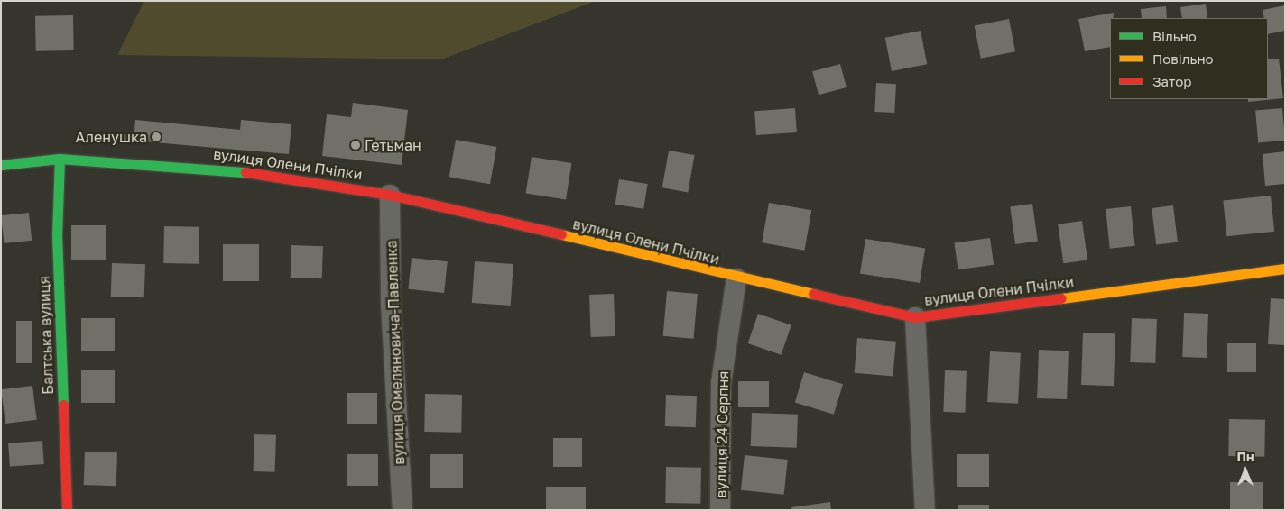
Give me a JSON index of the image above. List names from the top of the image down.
{
  "streets": {
    "street": [
      "вулиця Олени Пчілки",
      "Балтська вулиця",
      "вулиця Омеляновича-Павленка",
      "вулиця 24 Серпня"
    ]
  },
  "crossings": [
    ["вулиця Олени Пчілки", "Балтська вулиця"],
    ["вулиця Олени Пчілки", "вулиця Омеляновича-Павленка"],
    ["вулиця Олени Пчілки", "вулиця 24 Серпня"]
  ],
  "places": ["Аленушка", "Гетьман"],
  "legend": ["Вільно", "Повільно", "Затор"],
  "north": "top"
}
